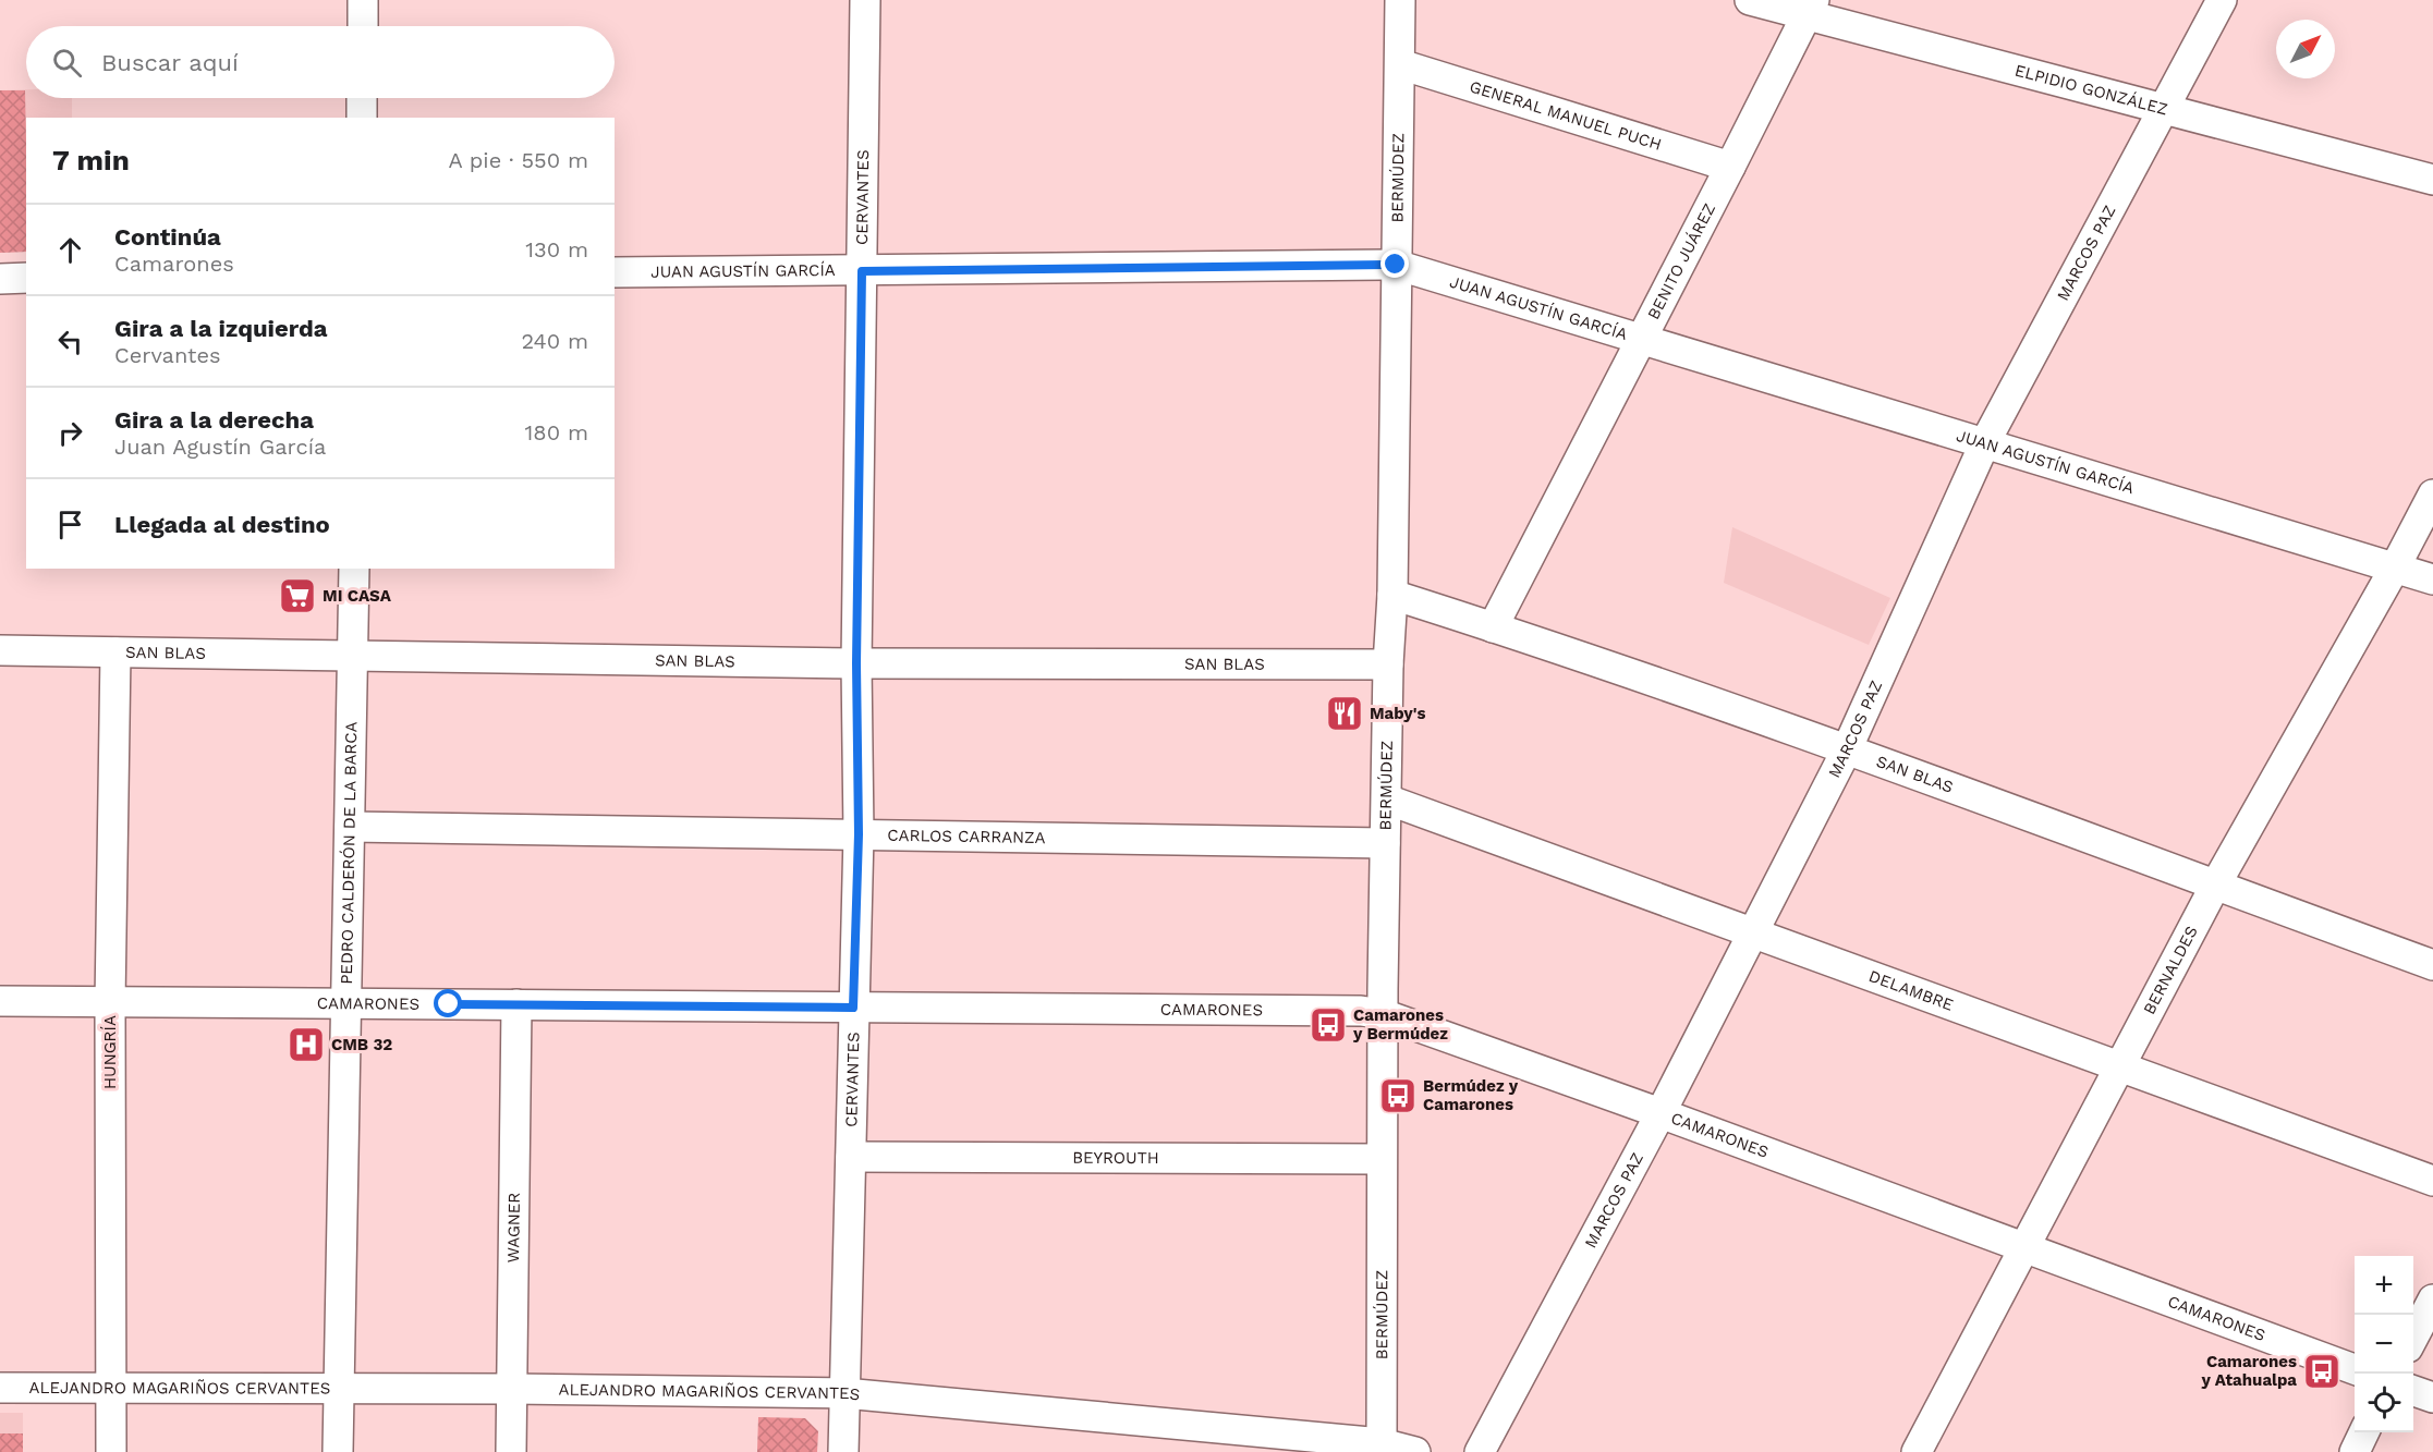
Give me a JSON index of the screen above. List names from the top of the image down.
{
  "streets": {
    "street": [
      "ELPIDIO GONZÁLEZ",
      "GENERAL MANUEL PUCH",
      "BERMÚDEZ",
      "CERVANTES",
      "MARCOS PAZ",
      "BENITO JUÁREZ",
      "JUAN AGUSTÍN GARCÍA",
      "SAN BLAS",
      "CARLOS CARRANZA",
      "PEDRO CALDERÓN DE LA BARCA",
      "BERNALDES",
      "DELAMBRE",
      "CAMARONES",
      "HUNGRÍA",
      "BEYROUTH",
      "WAGNER",
      "ALEJANDRO MAGARIÑOS CERVANTES"
    ]
  },
  "crossings": [
    ["ELPIDIO GONZÁLEZ", "MARCOS PAZ"],
    ["ELPIDIO GONZÁLEZ", "BENITO JUÁREZ"],
    ["GENERAL MANUEL PUCH", "BERMÚDEZ"],
    ["GENERAL MANUEL PUCH", "BENITO JUÁREZ"],
    ["BERMÚDEZ", "JUAN AGUSTÍN GARCÍA"],
    ["BERMÚDEZ", "SAN BLAS"],
    ["BERMÚDEZ", "CARLOS CARRANZA"],
    ["BERMÚDEZ", "DELAMBRE"],
    ["BERMÚDEZ", "CAMARONES"],
    ["BERMÚDEZ", "BEYROUTH"],
    ["BERMÚDEZ", "ALEJANDRO MAGARIÑOS CERVANTES"],
    ["CERVANTES", "JUAN AGUSTÍN GARCÍA"],
    ["CERVANTES", "SAN BLAS"],
    ["CERVANTES", "CARLOS CARRANZA"],
    ["CERVANTES", "CAMARONES"],
    ["CERVANTES", "BEYROUTH"],
    ["CERVANTES", "ALEJANDRO MAGARIÑOS CERVANTES"],
    ["MARCOS PAZ", "JUAN AGUSTÍN GARCÍA"],
    ["MARCOS PAZ", "SAN BLAS"],
    ["MARCOS PAZ", "DELAMBRE"],
    ["MARCOS PAZ", "CAMARONES"],
    ["BENITO JUÁREZ", "JUAN AGUSTÍN GARCÍA"],
    ["BENITO JUÁREZ", "SAN BLAS"],
    ["JUAN AGUSTÍN GARCÍA", "BERNALDES"],
    ["SAN BLAS", "PEDRO CALDERÓN DE LA BARCA"],
    ["SAN BLAS", "BERNALDES"],
    ["SAN BLAS", "HUNGRÍA"],
    ["CARLOS CARRANZA", "PEDRO CALDERÓN DE LA BARCA"],
    ["PEDRO CALDERÓN DE LA BARCA", "CAMARONES"],
    ["PEDRO CALDERÓN DE LA BARCA", "ALEJANDRO MAGARIÑOS CERVANTES"],
    ["BERNALDES", "DELAMBRE"],
    ["BERNALDES", "CAMARONES"],
    ["CAMARONES", "HUNGRÍA"],
    ["CAMARONES", "WAGNER"],
    ["HUNGRÍA", "ALEJANDRO MAGARIÑOS CERVANTES"],
    ["WAGNER", "ALEJANDRO MAGARIÑOS CERVANTES"]
  ],
  "places": {
    "supermarket": ["MI CASA"],
    "restaurant": ["Maby's"],
    "bus stop": ["Camarones y Bermúdez", "Bermúdez y Camarones", "Camarones y Atahualpa"],
    "hospital": ["CMB 32"]
  },
  "north": "top right",
  "page": {
    "search": "Buscar aquí",
    "heading": ["7 min", "A pie · 550 m"],
    "list": [
      ["Continúa", "Camarones", "130 m"],
      ["Gira a la izquierda", "Cervantes", "240 m"],
      ["Gira a la derecha", "Juan Agustín García", "180 m"],
      "Llegada al destino"
    ],
    "map_buttons": ["+", "−"]
  }
}
